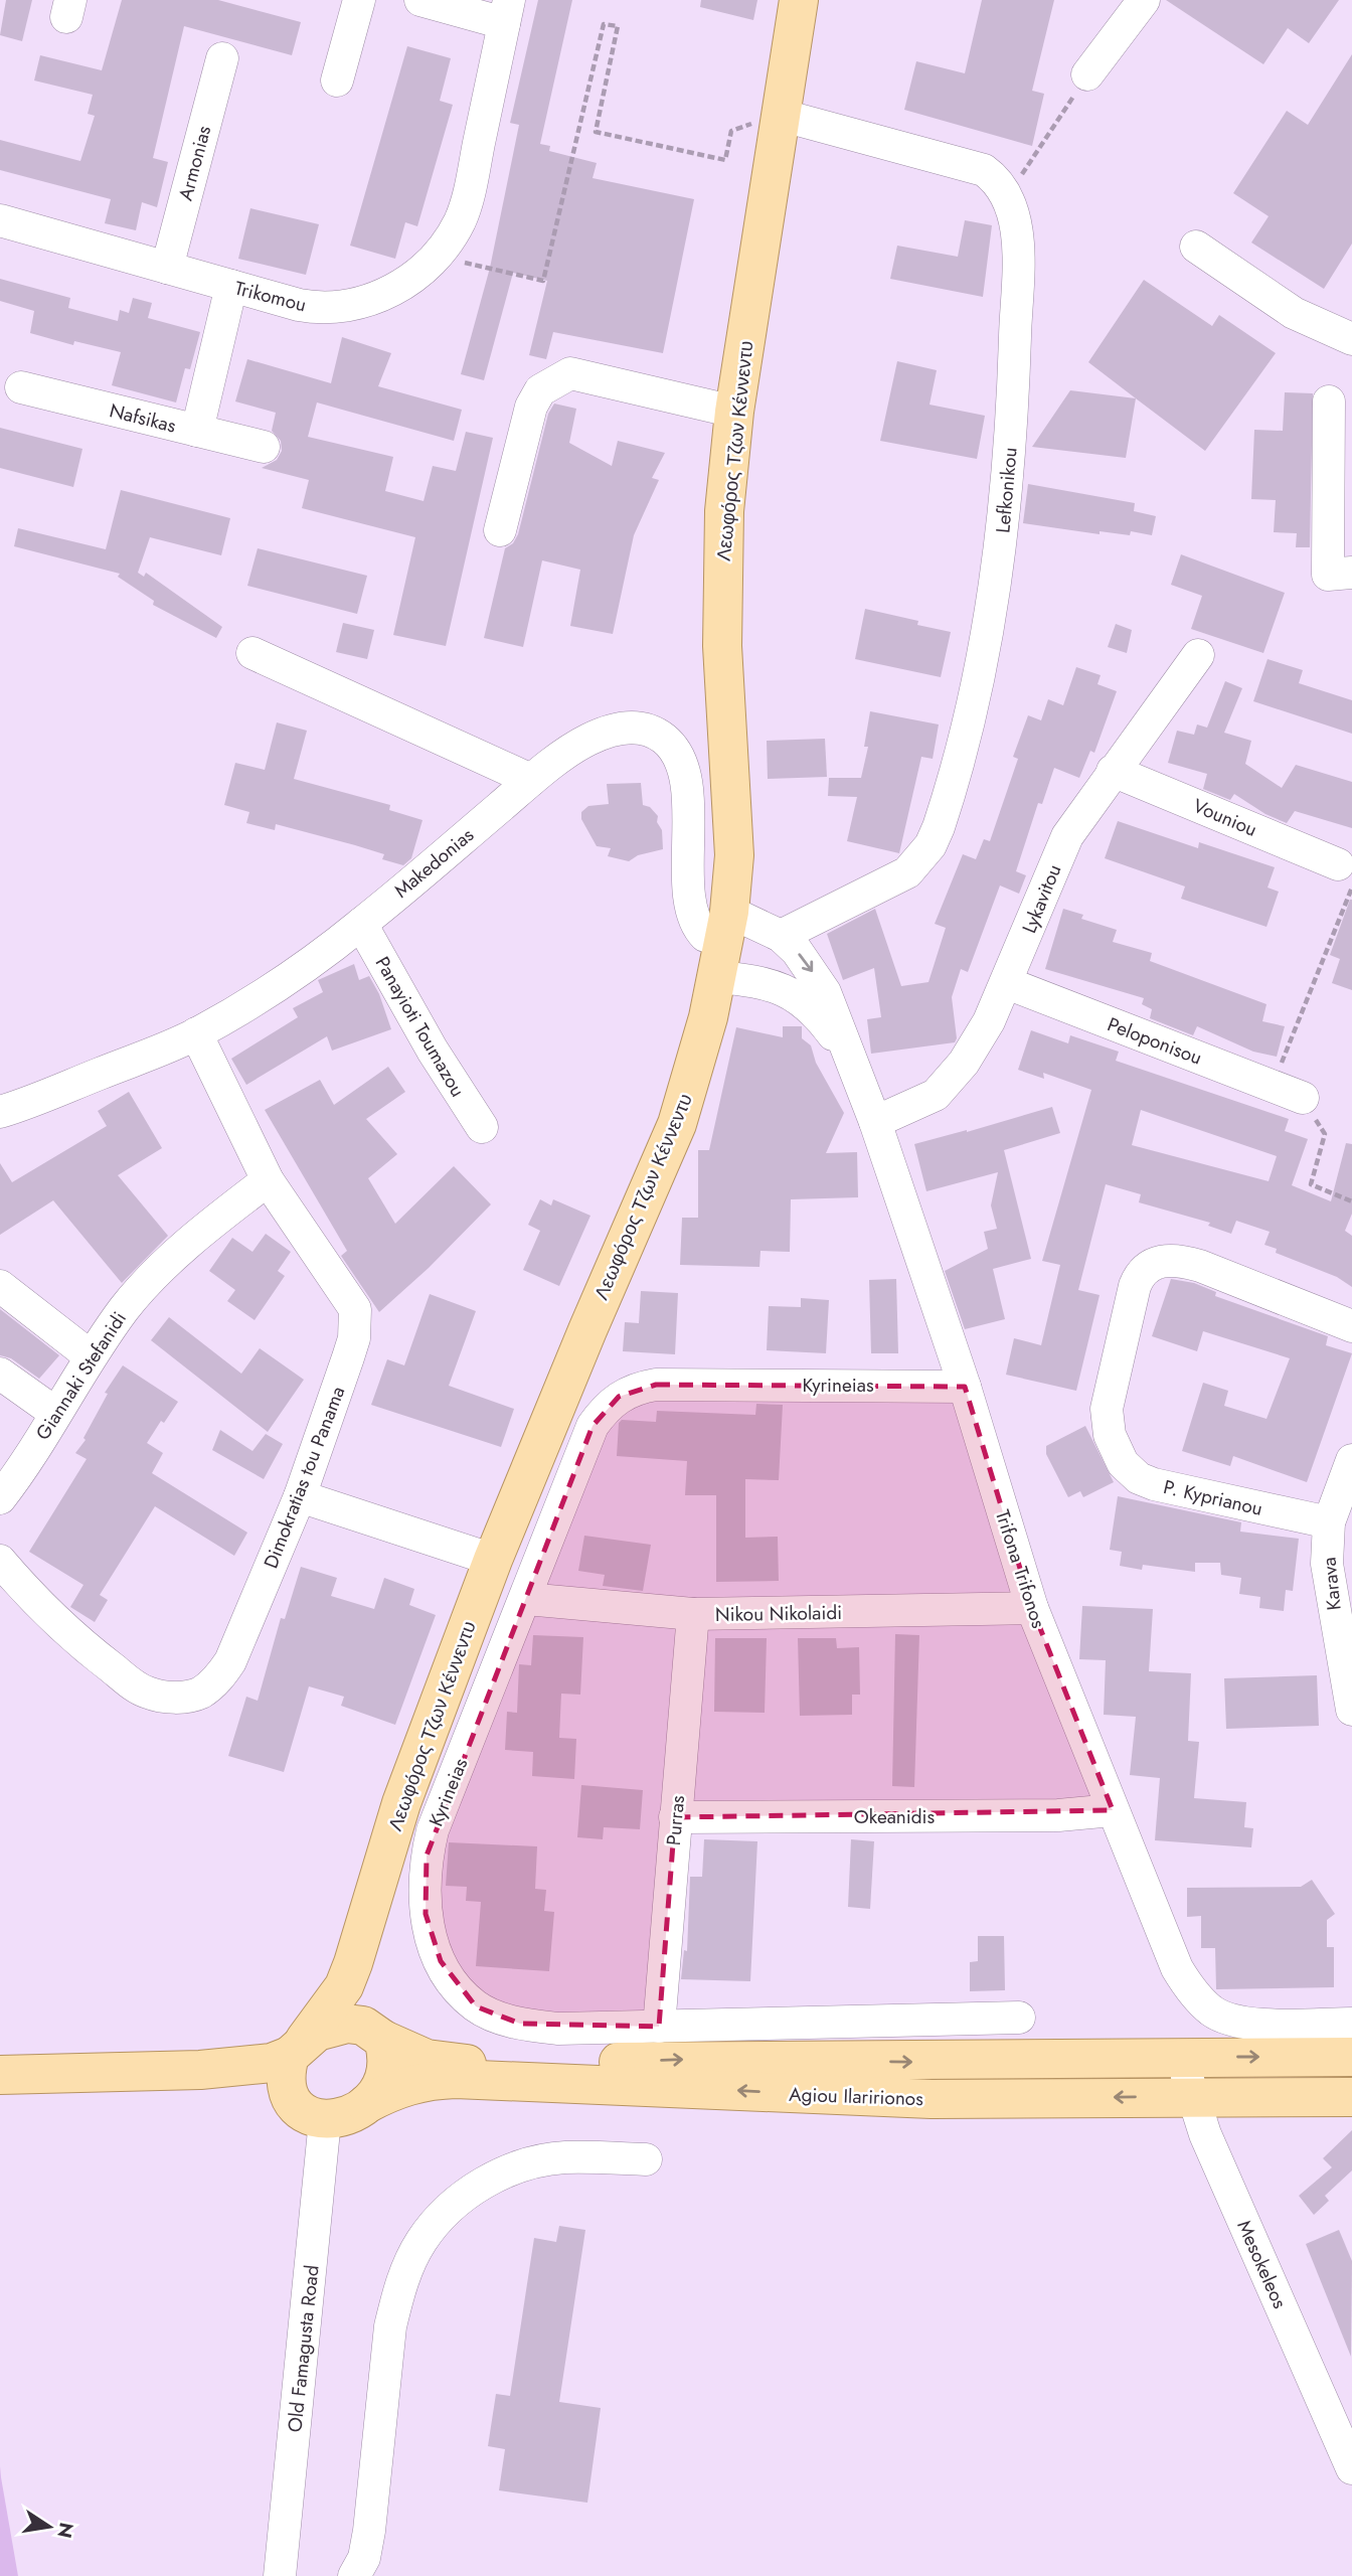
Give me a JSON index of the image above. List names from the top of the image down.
{
  "streets": {
    "main road": ["Λεωφόρος Τζων Κέννεντυ", "Agiou Ilaririonos"],
    "street": [
      "Armonias",
      "Trikomou",
      "Nafsikas",
      "Lefkonikou",
      "Vouniou",
      "Makedonias",
      "Lykavitou",
      "Panayioti Toumazou",
      "Peloponisou",
      "Giannaki Stefanidi",
      "Kyrineias",
      "Dimokratias tou Panama",
      "P. Kyprianou",
      "Trifona Trifonos",
      "Karava",
      "Nikou Nikolaidi",
      "Okeanidis",
      "Purras",
      "Mesokeleos",
      "Old Famagusta Road"
    ]
  },
  "crossings": [
    ["Armonias", "Trikomou"],
    ["Λεωφόρος Τζων Κέννεντυ", "Lefkonikou"],
    ["Λεωφόρος Τζων Κέννεντυ", "Makedonias"],
    ["Λεωφόρος Τζων Κέννεντυ", "Trifona Trifonos"],
    ["Lefkonikou", "Trifona Trifonos"],
    ["Vouniou", "Lykavitou"],
    ["Makedonias", "Panayioti Toumazou"],
    ["Makedonias", "Dimokratias tou Panama"],
    ["Makedonias", "Trifona Trifonos"],
    ["Lykavitou", "Peloponisou"],
    ["Lykavitou", "Trifona Trifonos"],
    ["Giannaki Stefanidi", "Dimokratias tou Panama"],
    ["Kyrineias", "Trifona Trifonos"],
    ["Kyrineias", "Nikou Nikolaidi"],
    ["Kyrineias", "Purras"],
    ["P. Kyprianou", "Karava"],
    ["Trifona Trifonos", "Nikou Nikolaidi"],
    ["Trifona Trifonos", "Okeanidis"],
    ["Nikou Nikolaidi", "Purras"],
    ["Okeanidis", "Purras"],
    ["Agiou Ilaririonos", "Mesokeleos"],
    ["Agiou Ilaririonos", "Old Famagusta Road"]
  ],
  "north": "right"
}
